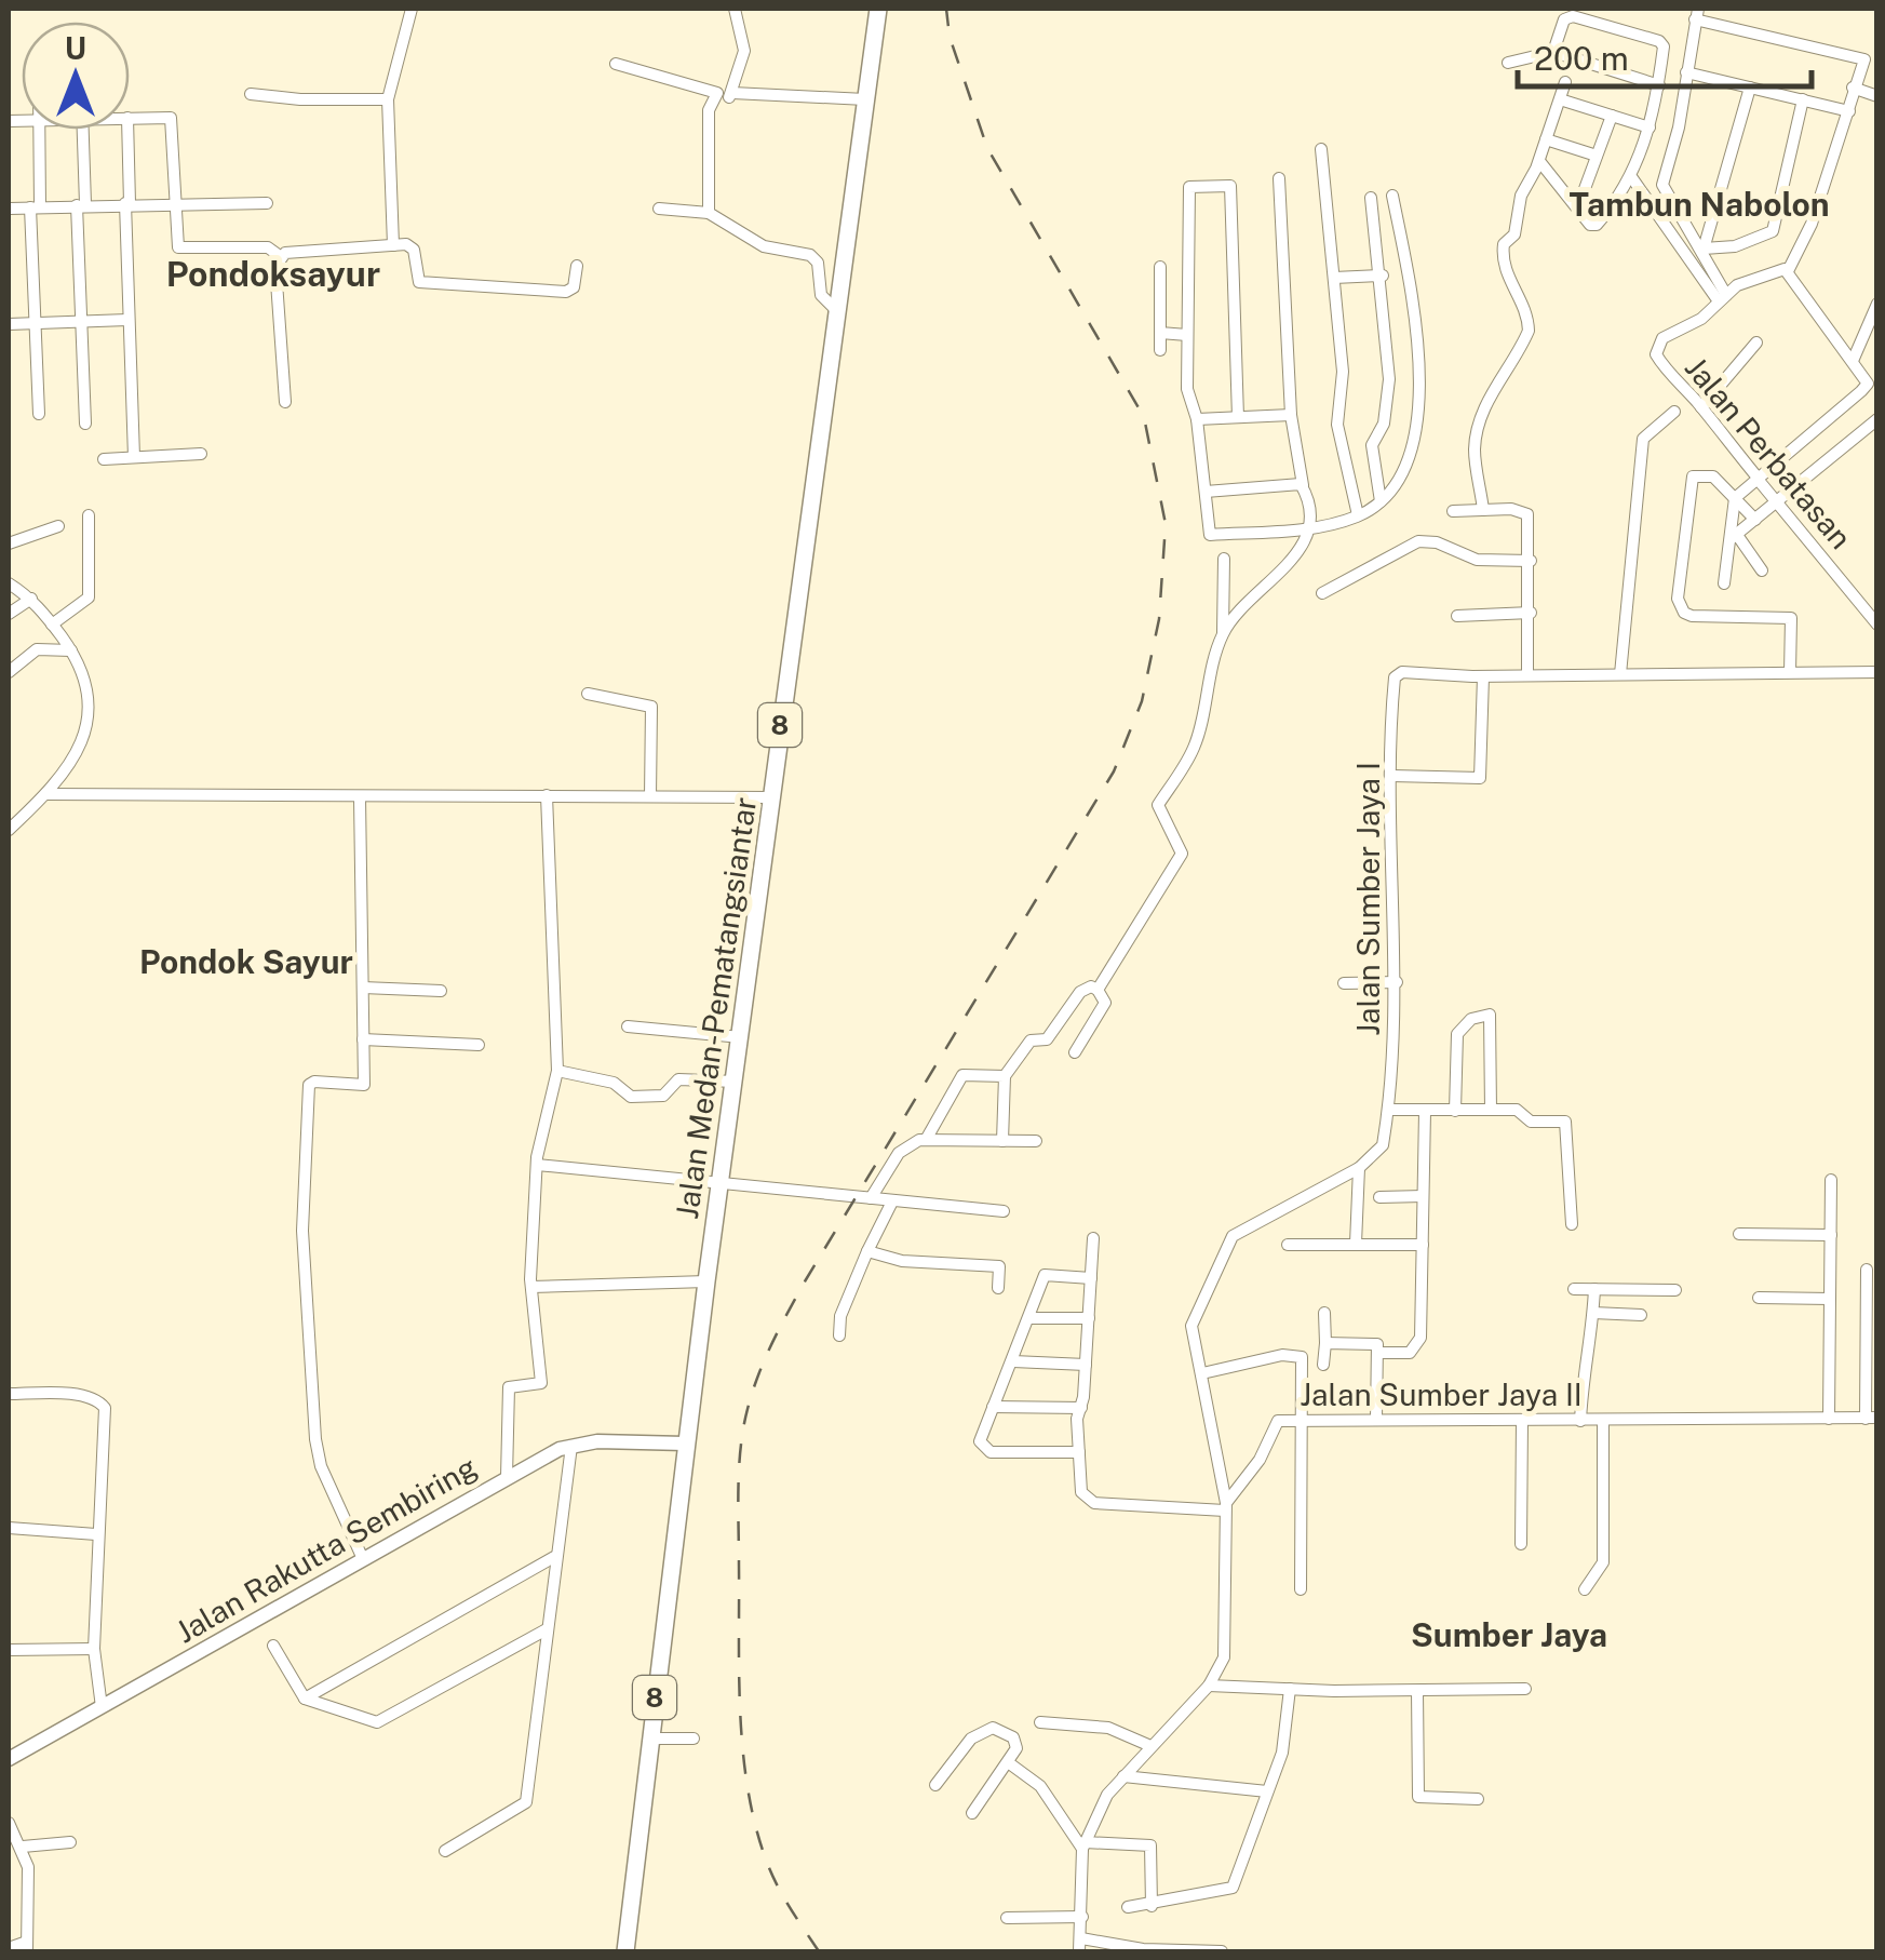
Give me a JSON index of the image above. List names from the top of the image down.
{
  "streets": {
    "highway": ["8", "Jalan Medan-Pematangsiantar"],
    "main road": ["Jalan Rakutta Sembiring"],
    "street": ["Jalan Perbatasan", "Jalan Sumber Jaya I", "Jalan Sumber Jaya II"]
  },
  "crossings": [
    ["Jalan Sumber Jaya I", "Jalan Sumber Jaya II"],
    ["Jalan Medan-Pematangsiantar", "Jalan Rakutta Sembiring"]
  ],
  "districts": [
    "Tambun Nabolon",
    "Pondoksayur",
    "Pondok Sayur",
    "Sumber Jaya"
  ],
  "scale_bar": "200 m",
  "north": "top"
}
